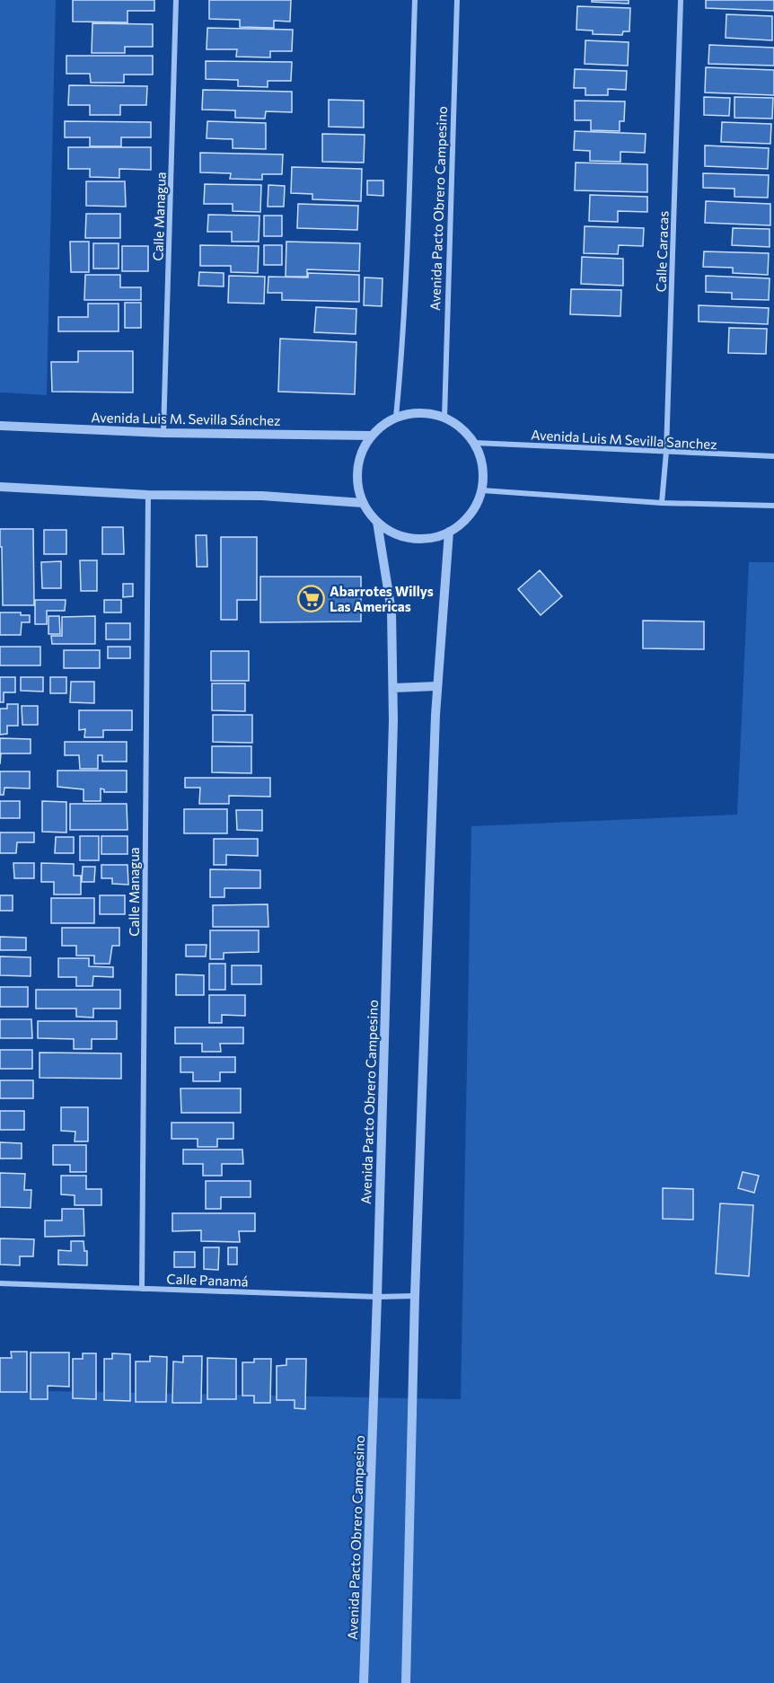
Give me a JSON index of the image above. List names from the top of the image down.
{
  "streets": {
    "street": [
      "Avenida Pacto Obrero Campesino",
      "Calle Managua",
      "Calle Caracas",
      "Avenida Luis M. Sevilla Sánchez",
      "Avenida Luis M Sevilla Sanchez",
      "Calle Panamá"
    ]
  },
  "crossings": [
    ["Avenida Pacto Obrero Campesino", "Avenida Luis M. Sevilla Sánchez"],
    ["Avenida Pacto Obrero Campesino", "Avenida Luis M Sevilla Sanchez"],
    ["Avenida Pacto Obrero Campesino", "Calle Panamá"],
    ["Calle Managua", "Avenida Luis M. Sevilla Sánchez"],
    ["Calle Managua", "Calle Panamá"],
    ["Calle Caracas", "Avenida Luis M Sevilla Sanchez"],
    ["Avenida Luis M. Sevilla Sánchez", "Avenida Luis M Sevilla Sanchez"]
  ],
  "places": {
    "supermarket": ["Abarrotes Willys Las Americas"]
  }
}
